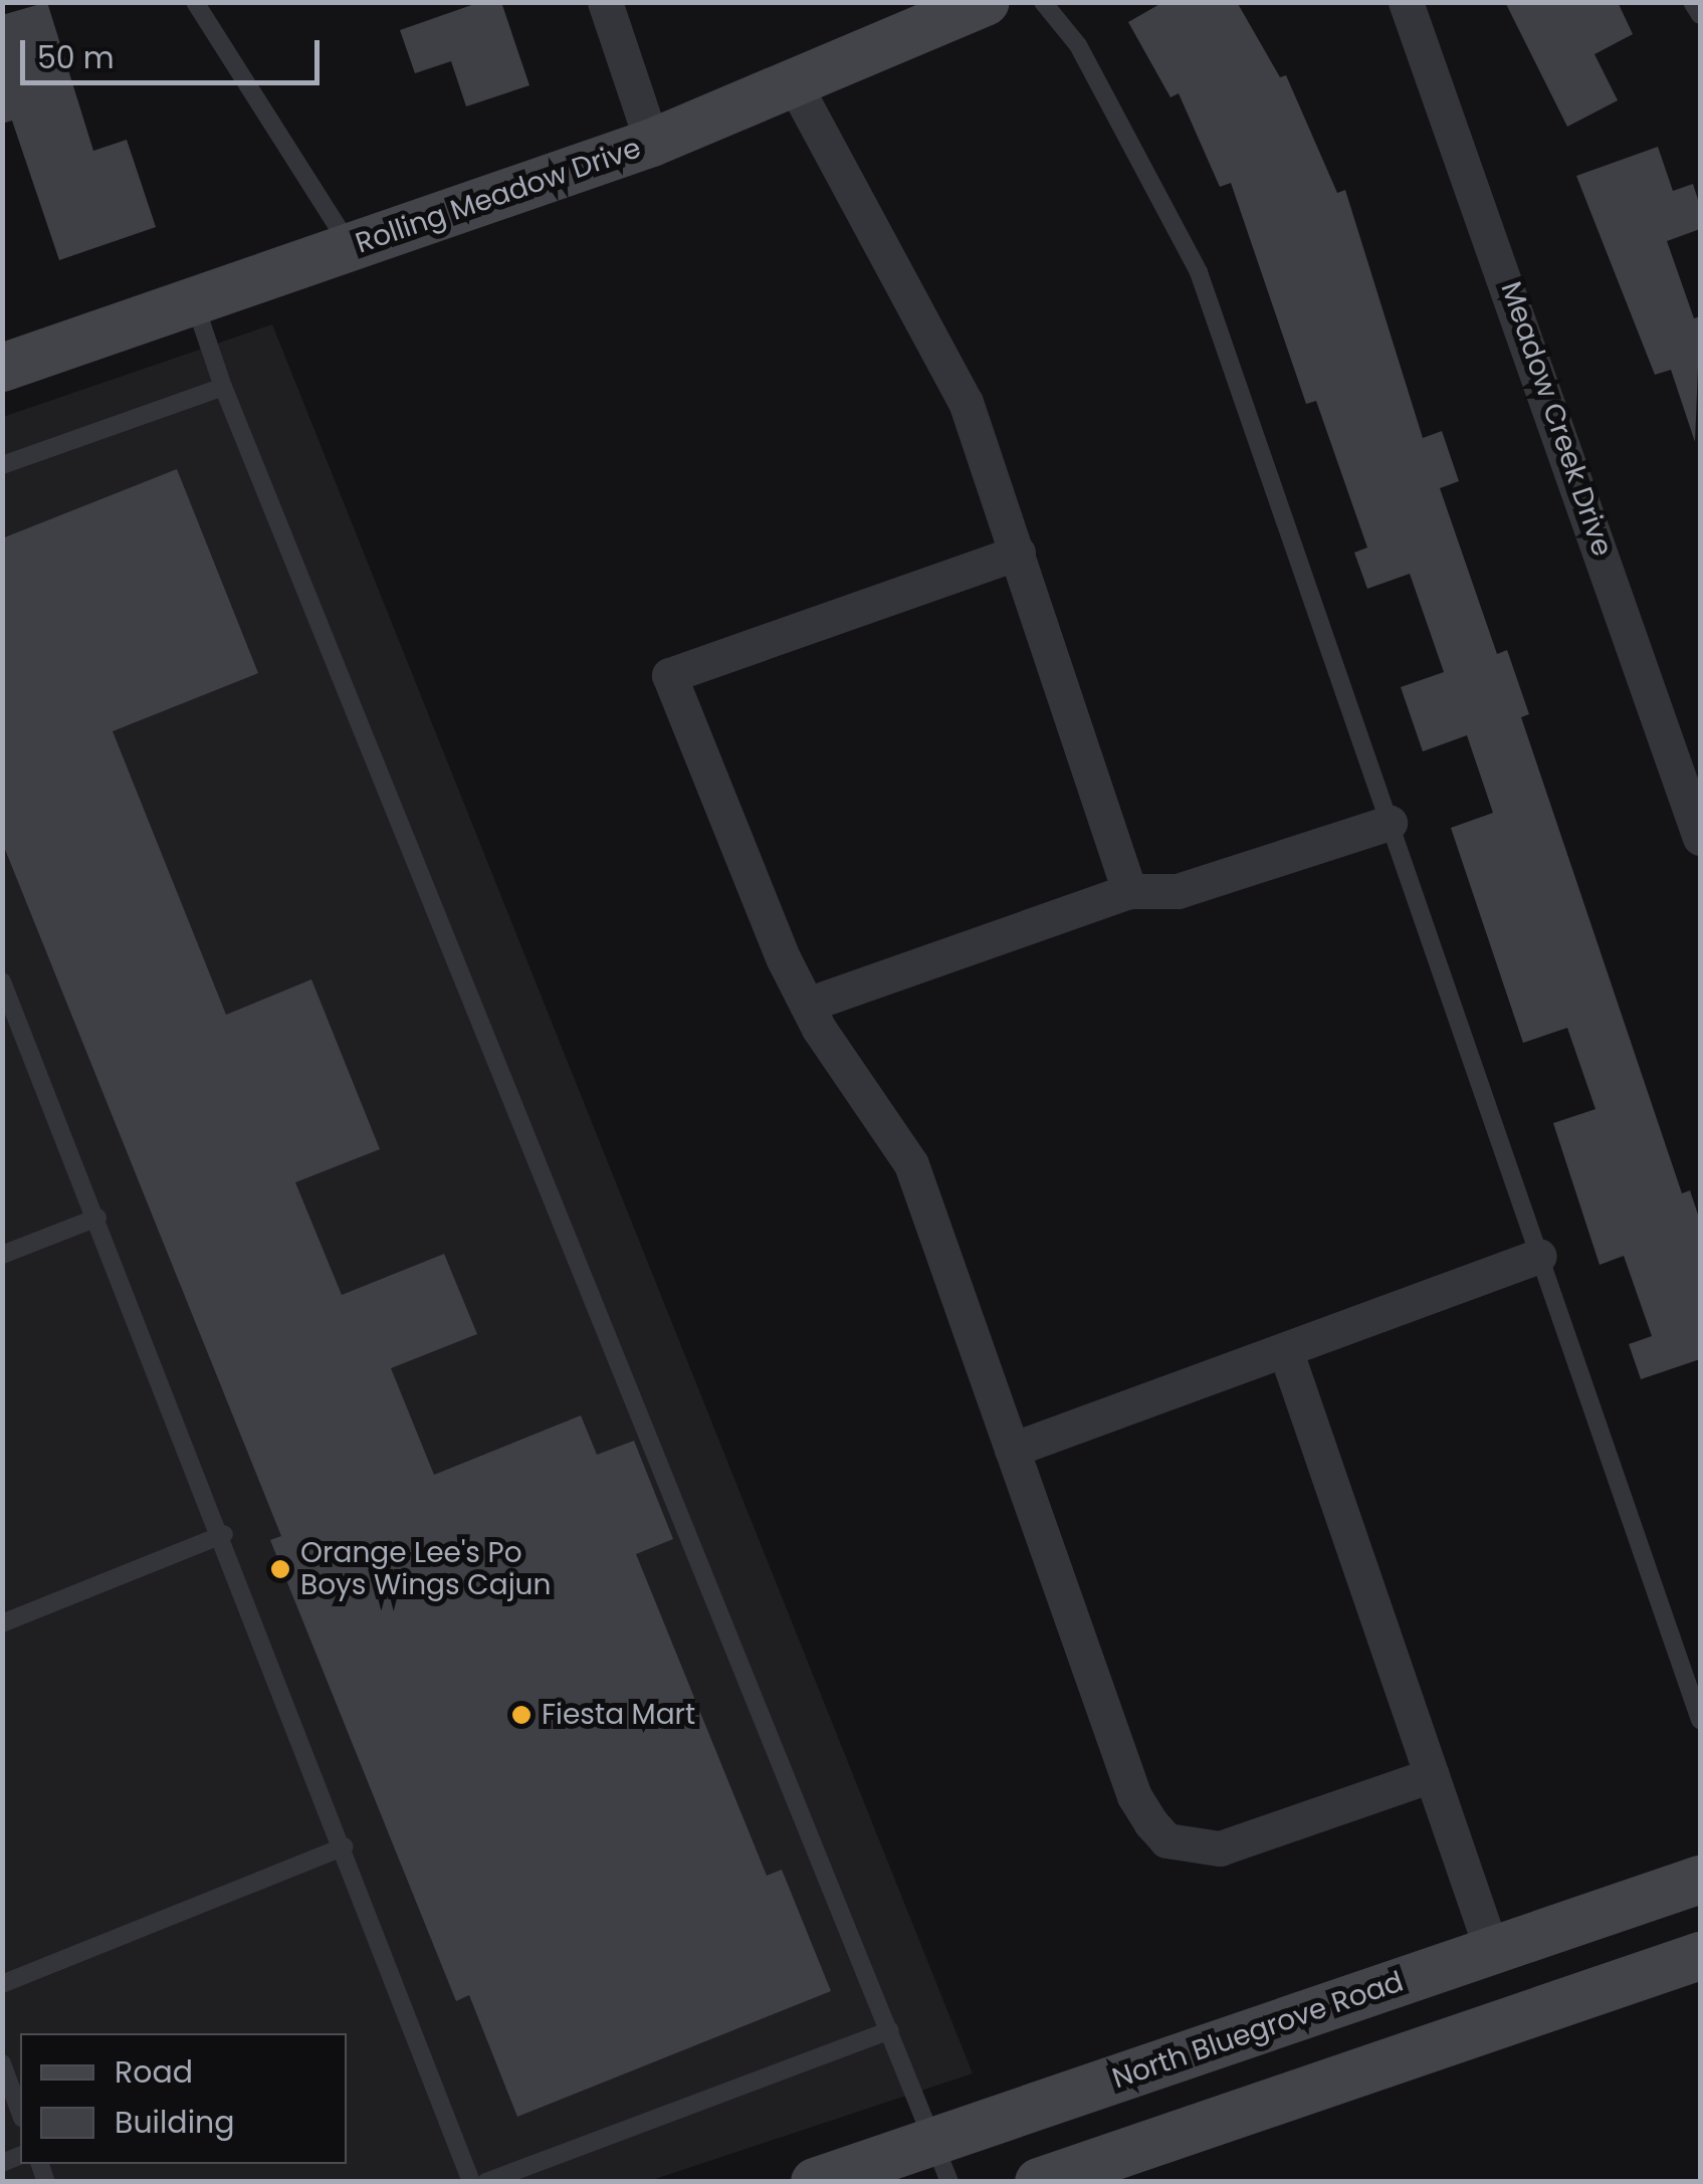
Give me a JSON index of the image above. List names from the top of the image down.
{
  "streets": {
    "main road": ["Rolling Meadow Drive", "North Bluegrove Road"],
    "street": ["Meadow Creek Drive"]
  },
  "places": ["Orange Lee's Po Boys Wings Cajun", "Fiesta Mart"],
  "legend": ["Road", "Building"],
  "scale_bar": "50 m"
}
